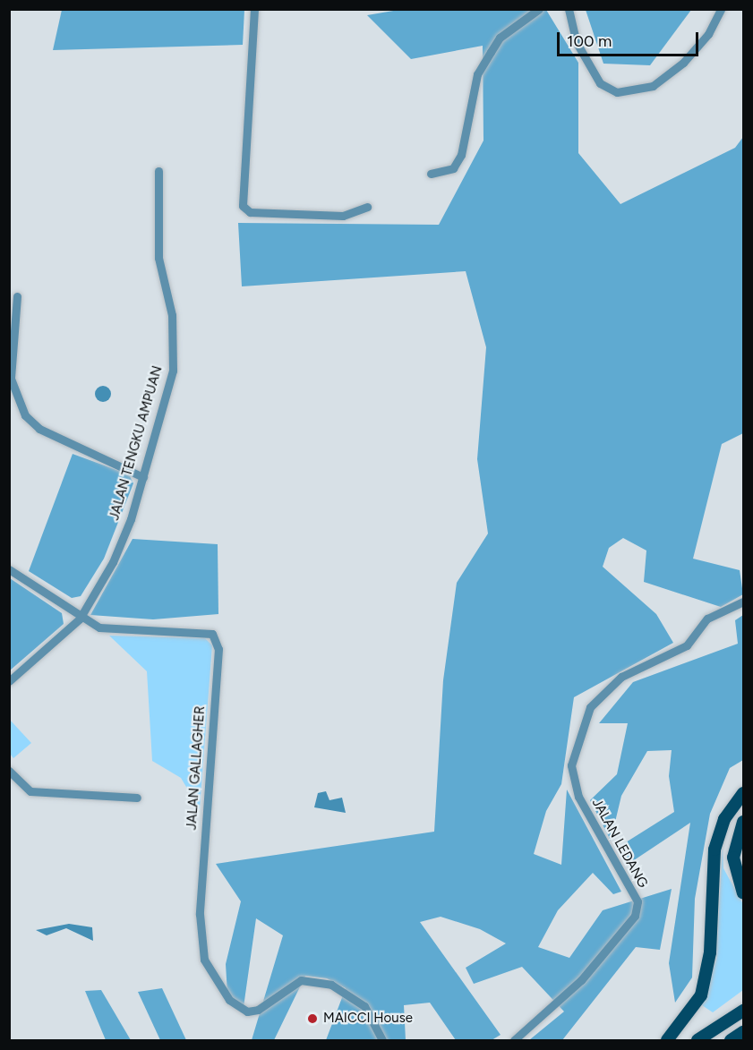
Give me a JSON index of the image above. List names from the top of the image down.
{
  "streets": {
    "street": ["JALAN TENGKU AMPUAN", "JALAN GALLAGHER", "JALAN LEDANG"]
  },
  "crossings": [
    ["JALAN TENGKU AMPUAN", "JALAN GALLAGHER"]
  ],
  "places": ["MAICCI House"],
  "scale_bar": "100 m"
}
